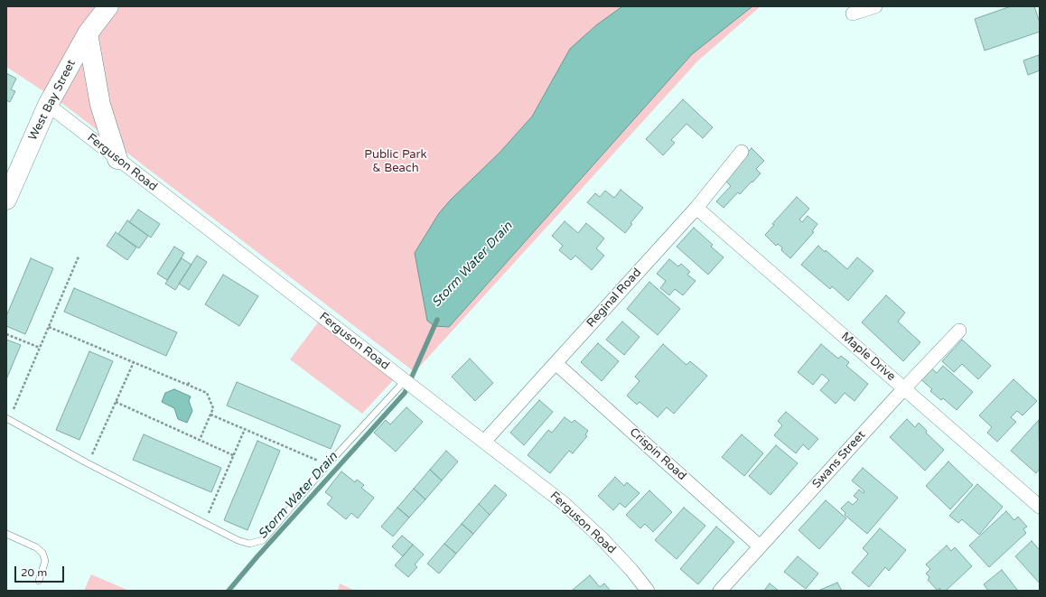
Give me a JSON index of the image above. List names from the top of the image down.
{
  "streets": {
    "highway": ["West Bay Street"],
    "street": [
      "Ferguson Road",
      "Reginal Road",
      "Maple Drive",
      "Crispin Road",
      "Swans Street"
    ]
  },
  "crossings": [
    ["West Bay Street", "Ferguson Road"],
    ["Ferguson Road", "Reginal Road"],
    ["Reginal Road", "Maple Drive"],
    ["Reginal Road", "Crispin Road"],
    ["Maple Drive", "Swans Street"],
    ["Crispin Road", "Swans Street"]
  ],
  "water": ["Storm Water Drain"],
  "parks": ["Public Park & Beach"],
  "scale_bar": "20 m"
}
